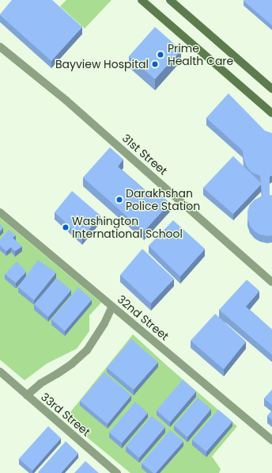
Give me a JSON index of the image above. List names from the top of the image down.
{
  "streets": {
    "street": ["31st Street", "32nd Street", "33rd Street"]
  },
  "places": [
    "Prime Health Care",
    "Bayview Hospital",
    "Darakhshan Police Station",
    "Washington International School"
  ]
}
